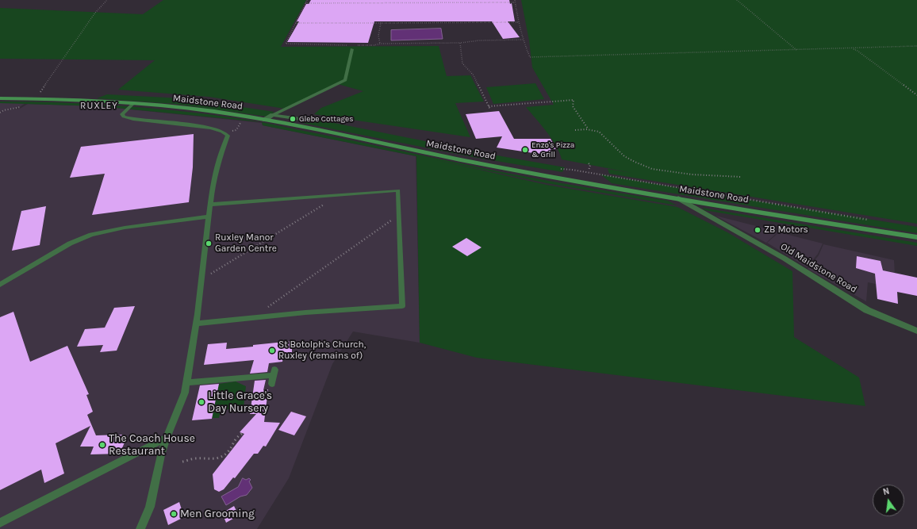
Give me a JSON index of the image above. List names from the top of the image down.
{
  "streets": {
    "main road": ["Maidstone Road"],
    "street": ["Old Maidstone Road"]
  },
  "crossings": [
    ["Maidstone Road", "Old Maidstone Road"]
  ],
  "districts": ["RUXLEY"],
  "places": [
    "Glebe Cottages",
    "Enzo's Pizza & Grill",
    "ZB Motors",
    "Ruxley Manor Garden Centre",
    "St Botolph's Church, Ruxley (remains of)",
    "Little Grace's Day Nursery",
    "The Coach House Restaurant",
    "Men Grooming"
  ],
  "north": "top"
}
